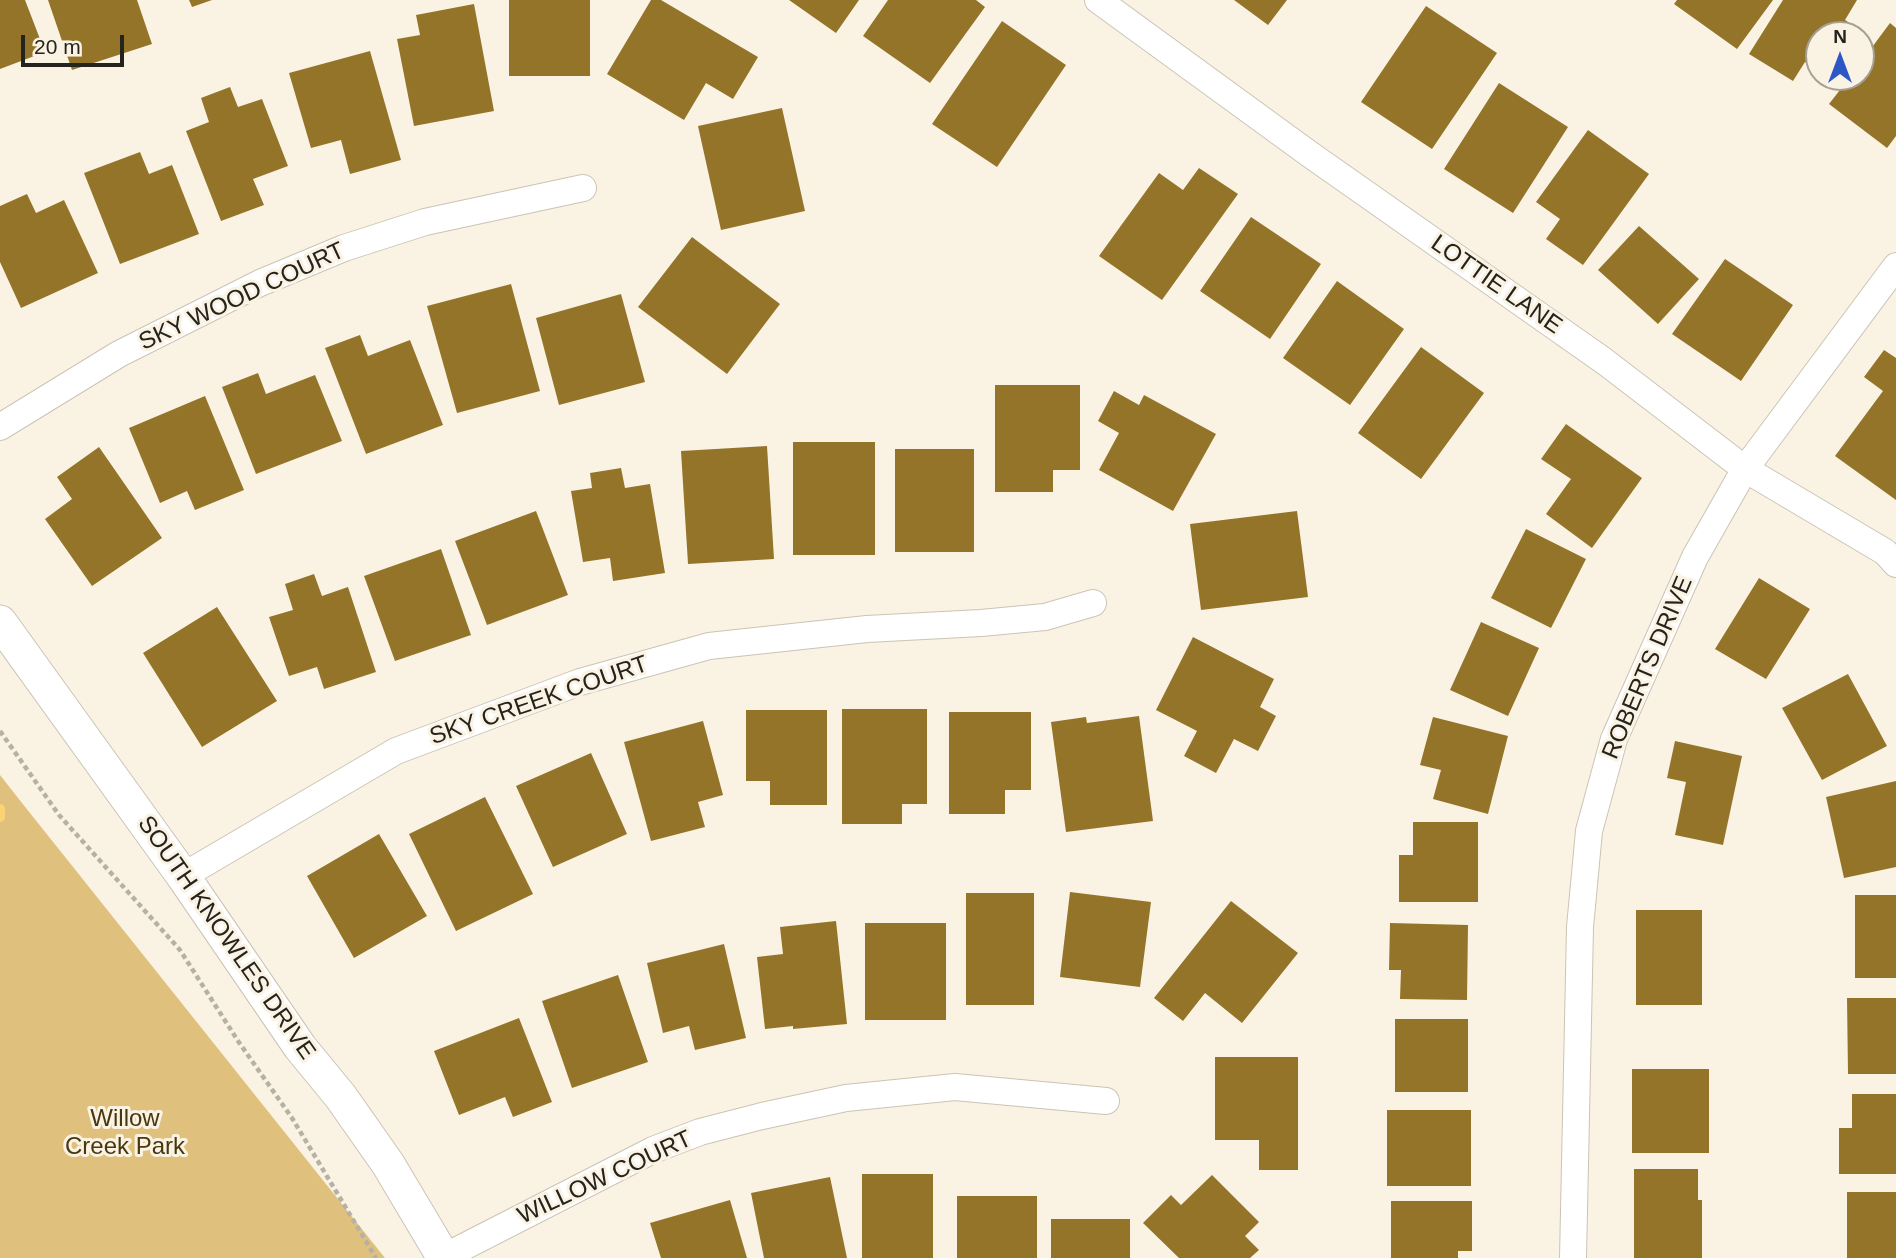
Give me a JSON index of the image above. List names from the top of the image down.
{
  "streets": {
    "street": [
      "LOTTIE LANE",
      "SKY WOOD COURT",
      "ROBERTS DRIVE",
      "SKY CREEK COURT",
      "SOUTH KNOWLES DRIVE",
      "WILLOW COURT"
    ]
  },
  "crossings": [
    ["LOTTIE LANE", "ROBERTS DRIVE"],
    ["SKY CREEK COURT", "SOUTH KNOWLES DRIVE"],
    ["SOUTH KNOWLES DRIVE", "WILLOW COURT"]
  ],
  "parks": ["Willow Creek Park"],
  "scale_bar": "20 m",
  "north": "top"
}
